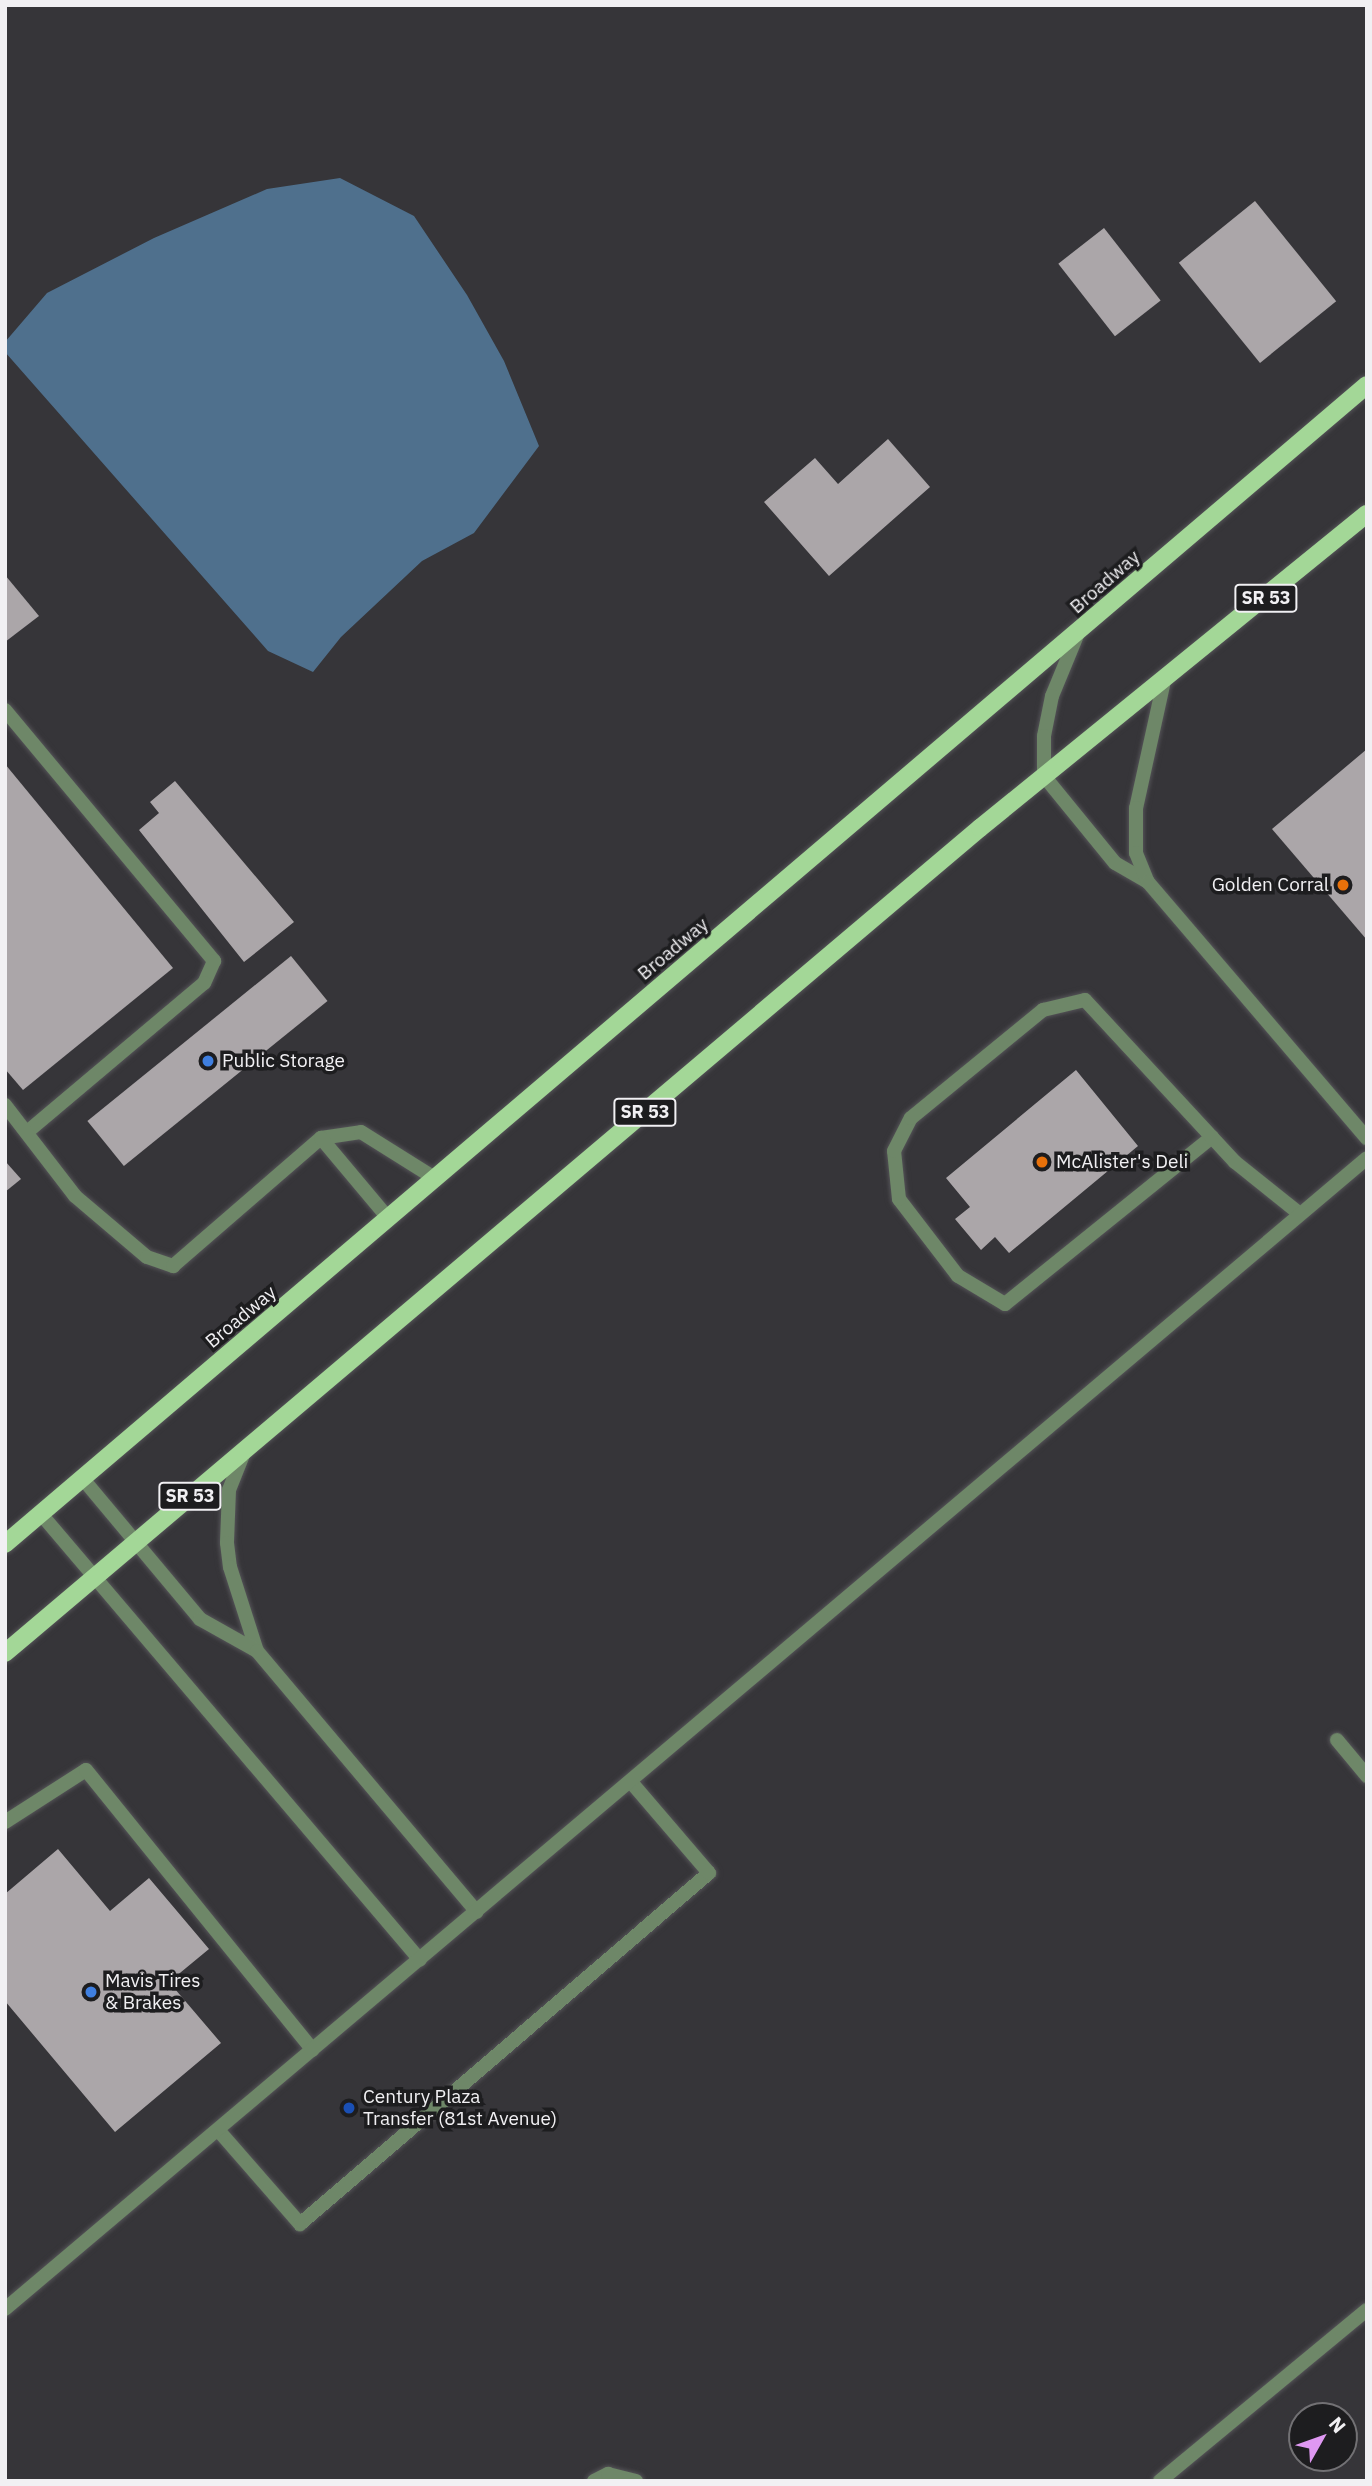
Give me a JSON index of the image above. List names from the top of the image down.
{
  "streets": {
    "main road": ["Broadway", "SR 53"]
  },
  "places": [
    "Golden Corral",
    "Public Storage",
    "McAlister's Deli",
    "Mavis Tires & Brakes",
    "Century Plaza Transfer (81st Avenue)"
  ],
  "north": "top right"
}
